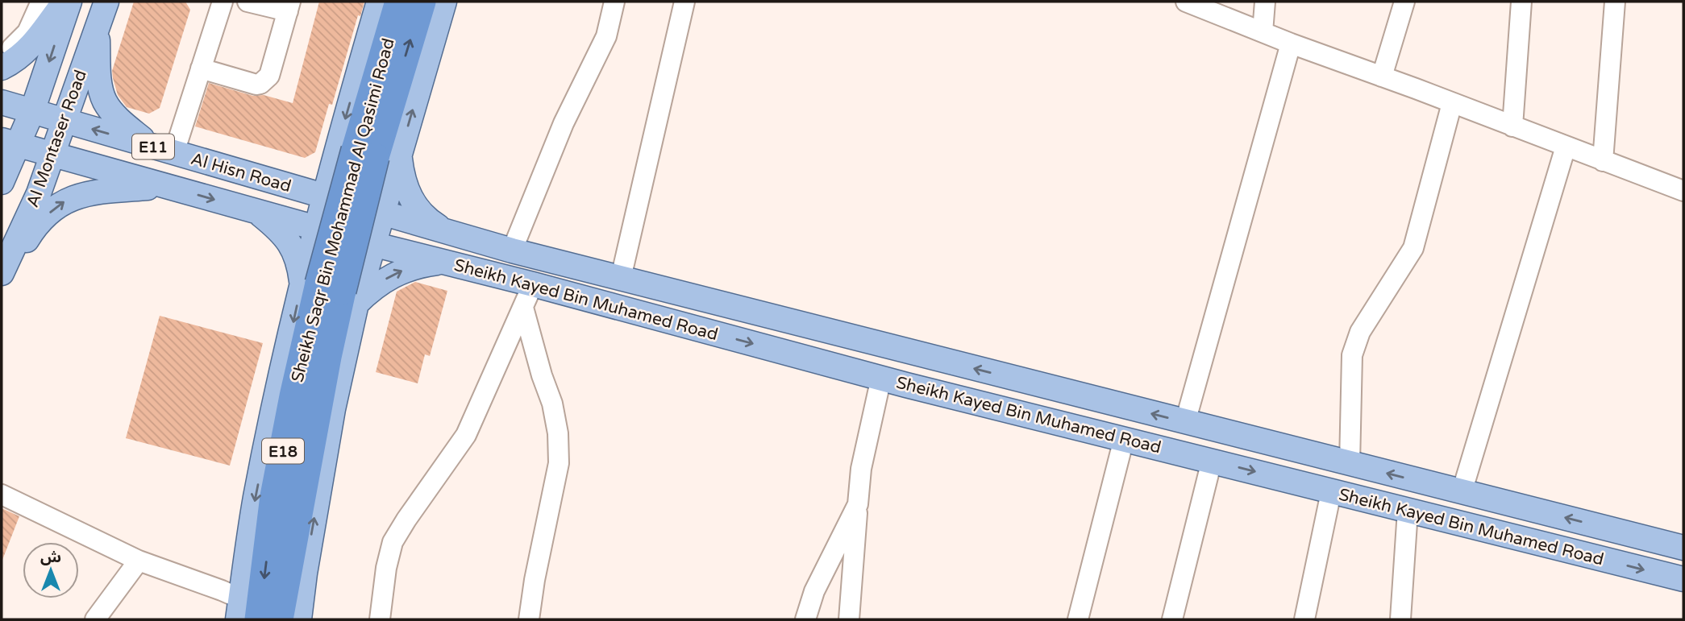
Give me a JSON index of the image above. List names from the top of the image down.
{
  "streets": {
    "highway": ["Sheikh Saqr Bin Mohammad Al Qasimi Road", "E18"],
    "main road": [
      "Al Montaser Road",
      "E11",
      "Al Hisn Road",
      "Sheikh Kayed Bin Muhamed Road"
    ]
  },
  "crossings": [
    ["Al Montaser Road", "Al Hisn Road"],
    ["Al Hisn Road", "Sheikh Kayed Bin Muhamed Road"]
  ],
  "north": "top"
}
